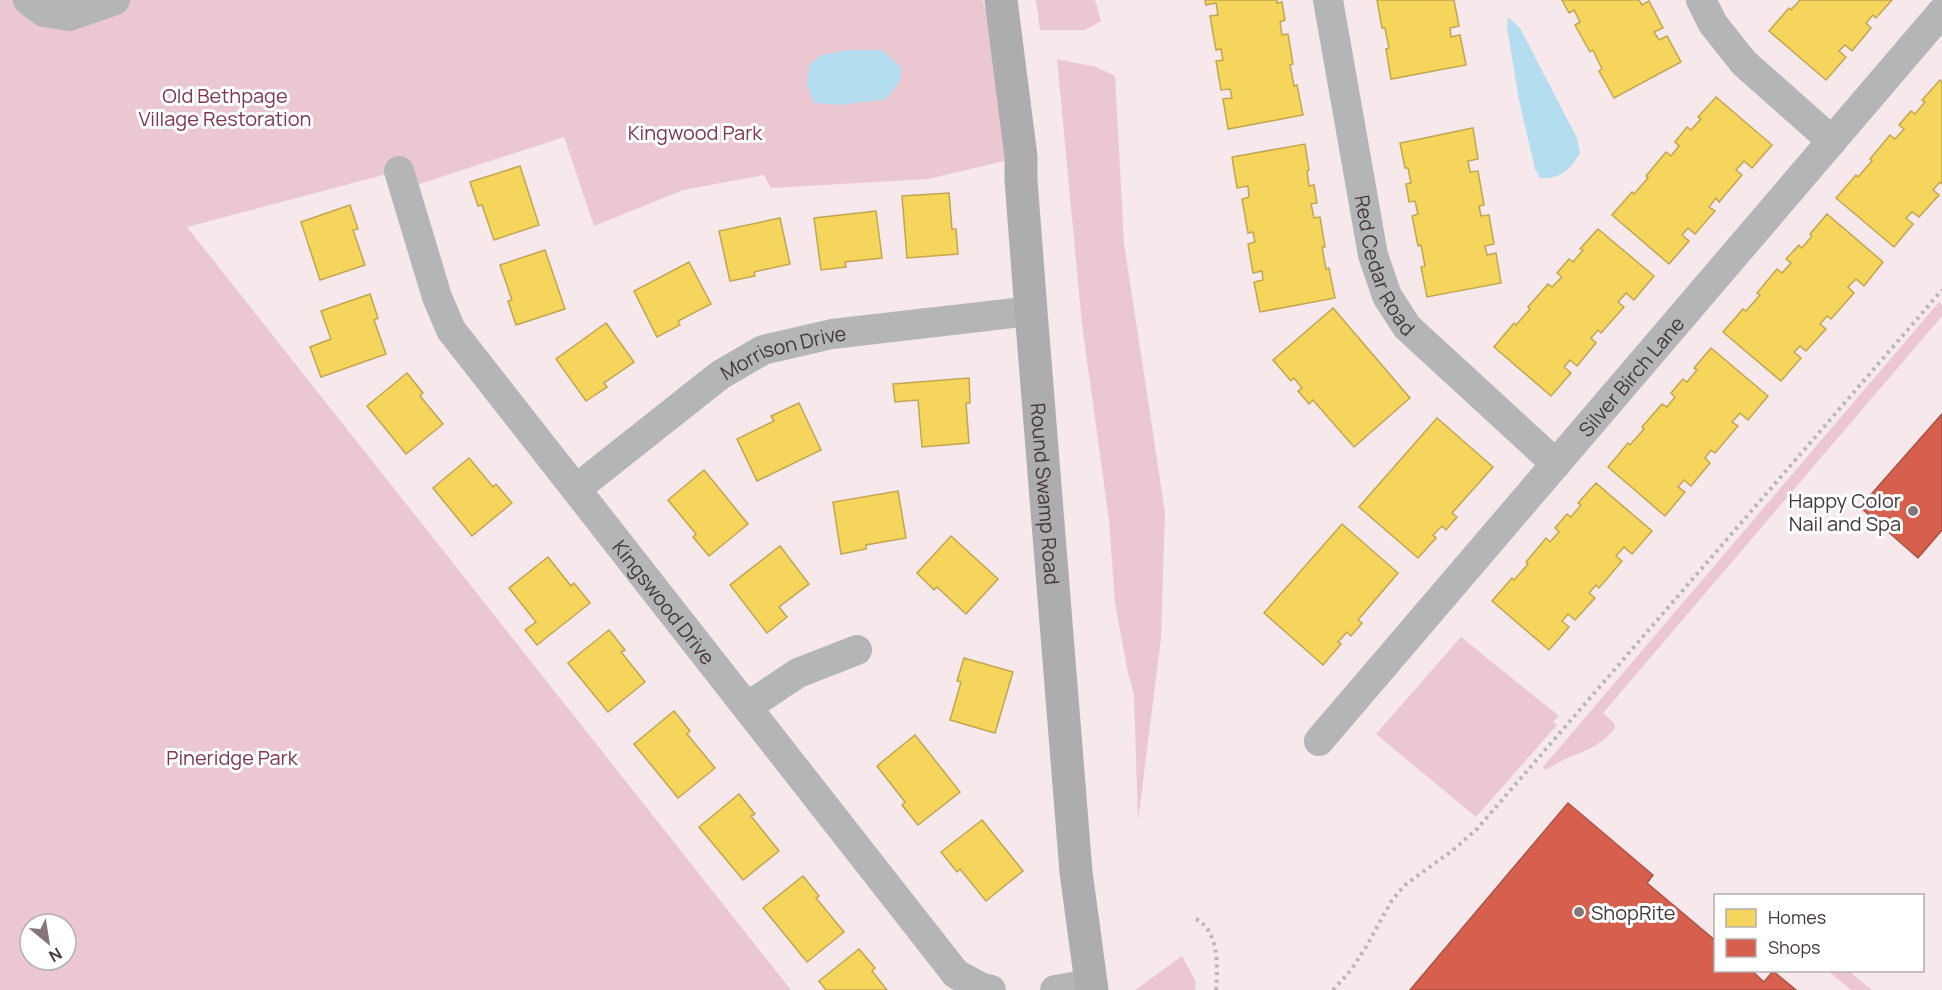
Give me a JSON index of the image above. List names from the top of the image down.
{
  "streets": {
    "main road": ["Round Swamp Road"],
    "street": [
      "Red Cedar Road",
      "Morrison Drive",
      "Silver Birch Lane",
      "Kingswood Drive"
    ]
  },
  "crossings": [
    ["Red Cedar Road", "Silver Birch Lane"],
    ["Morrison Drive", "Round Swamp Road"],
    ["Morrison Drive", "Kingswood Drive"]
  ],
  "parks": ["Old Bethpage Village Restoration", "Kingwood Park", "Pineridge Park"],
  "places": ["Happy Color Nail and Spa", "ShopRite"],
  "legend": ["Homes", "Shops"],
  "north": "bottom right"
}
